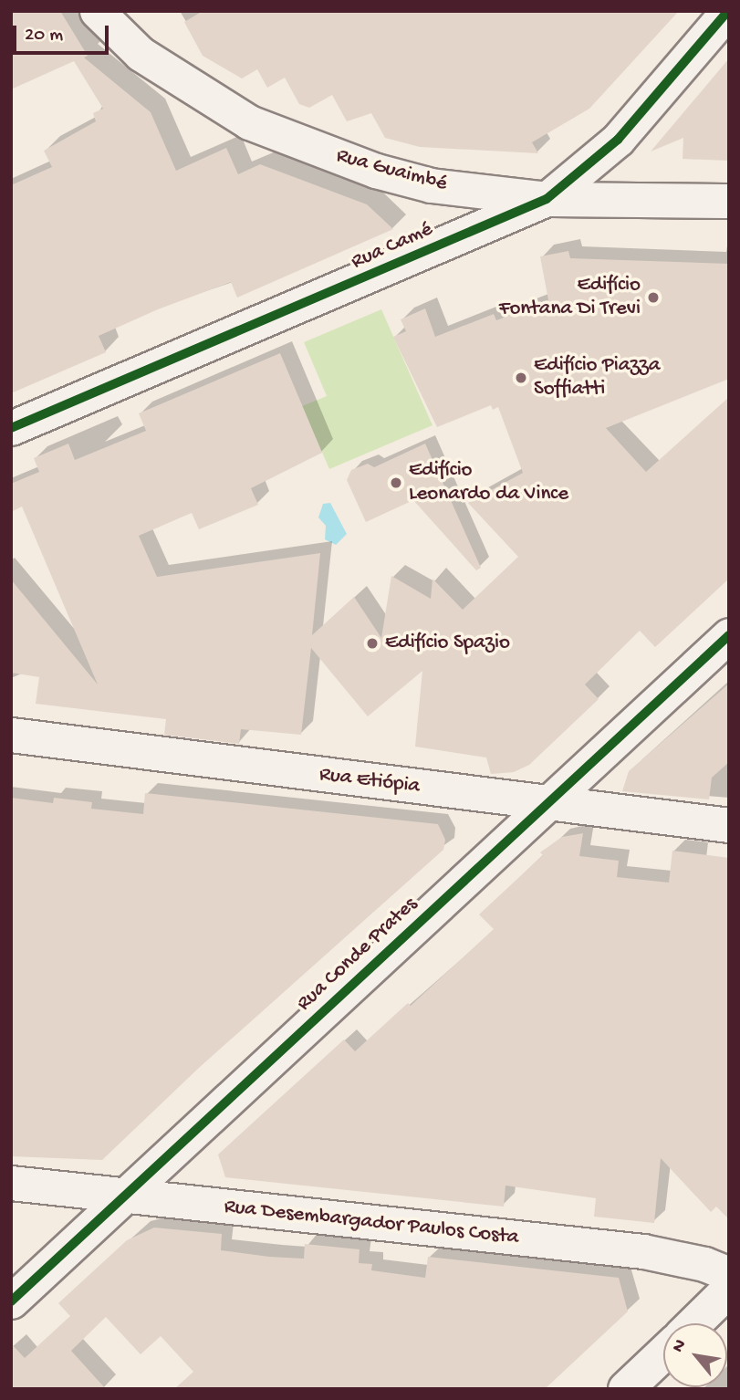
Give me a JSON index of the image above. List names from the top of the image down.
{
  "streets": {
    "street": [
      "Rua Guaimbé",
      "Rua Camé",
      "Rua Etiópia",
      "Rua Conde Prates",
      "Rua Desembargador Paulos Costa"
    ]
  },
  "crossings": [
    ["Rua Guaimbé", "Rua Camé"],
    ["Rua Etiópia", "Rua Conde Prates"],
    ["Rua Conde Prates", "Rua Desembargador Paulos Costa"]
  ],
  "places": [
    "Edifício Fontana Di Trevi",
    "Edifício Piazza Soffiatti",
    "Edifício Leonardo da Vince",
    "Edifício Spazio"
  ],
  "scale_bar": "20 m",
  "north": "top left"
}
